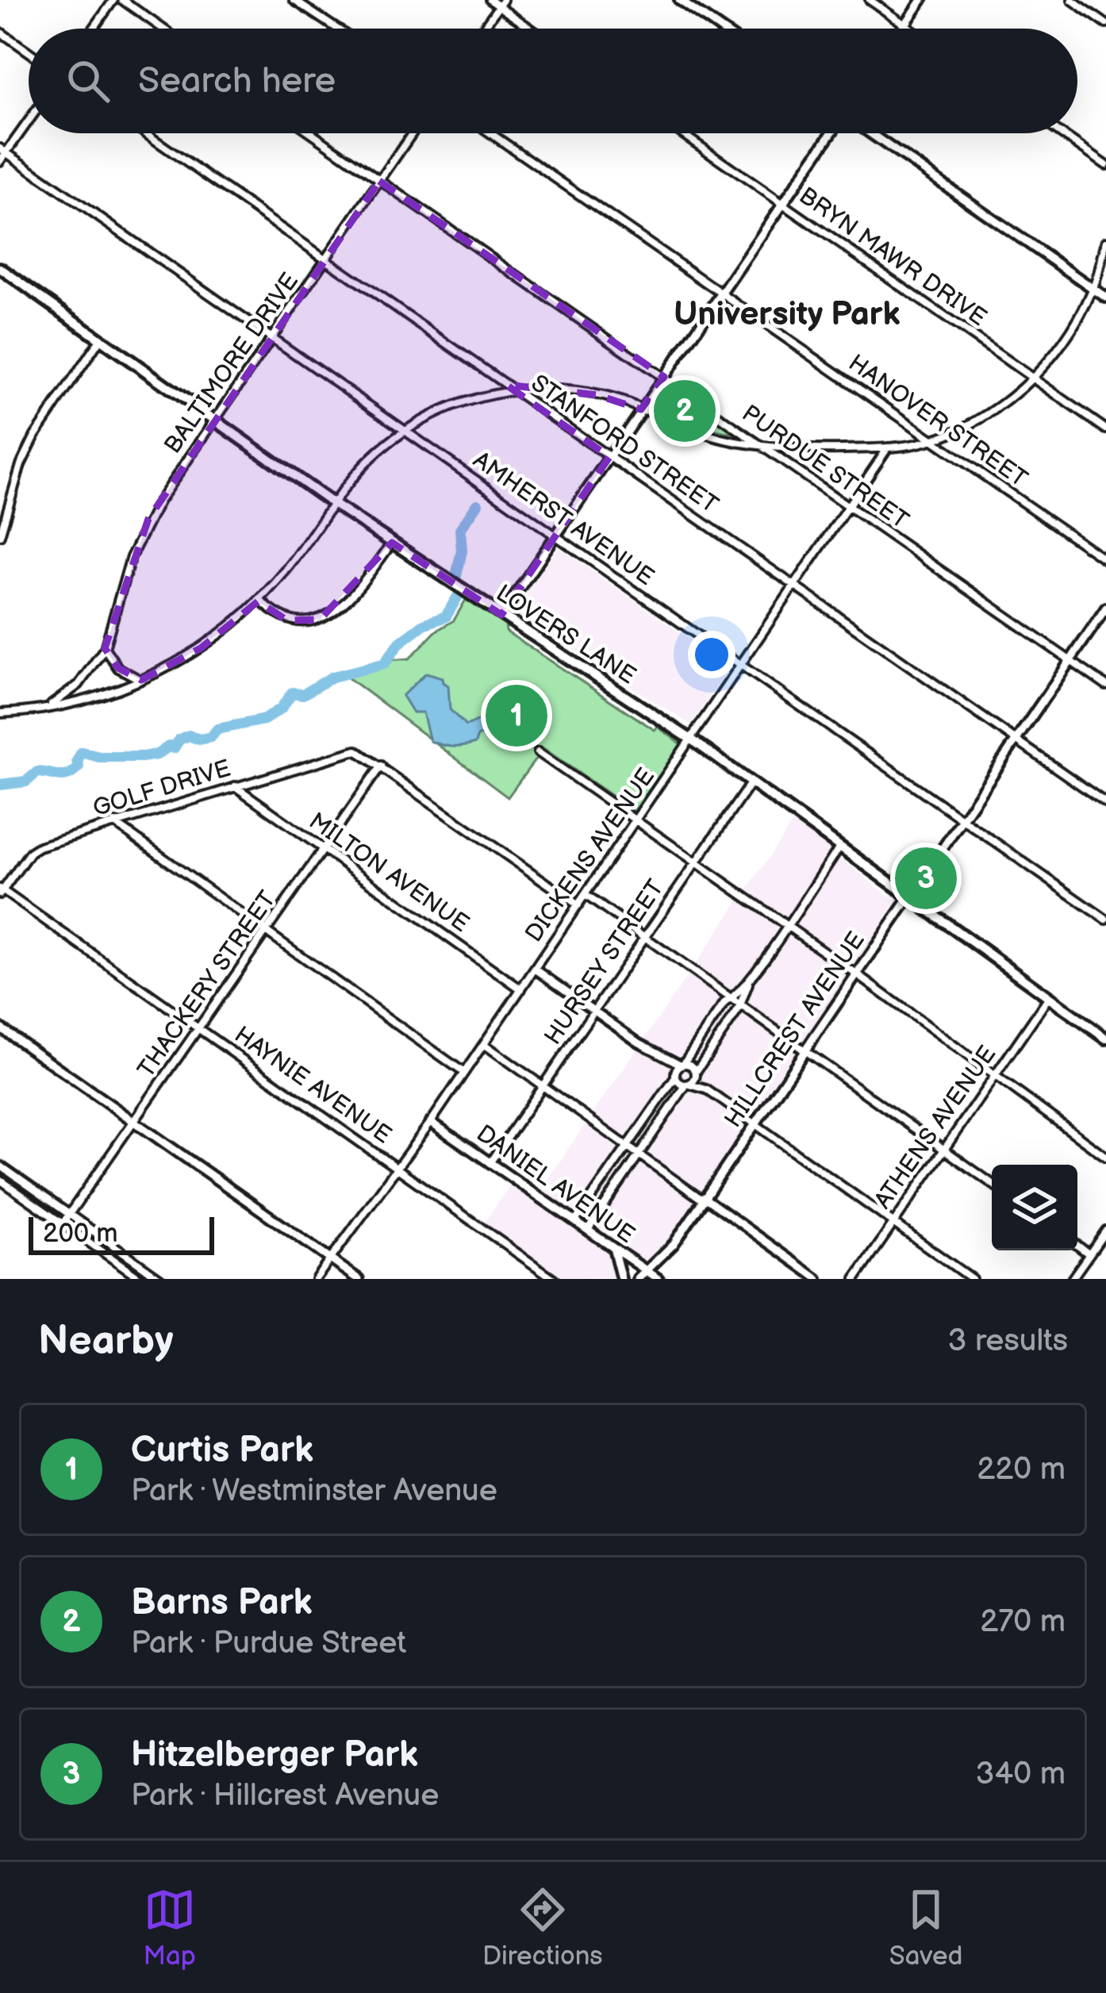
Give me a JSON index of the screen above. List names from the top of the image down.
{
  "streets": {
    "main road": ["LOVERS LANE"],
    "street": [
      "BRYN MAWR DRIVE",
      "BALTIMORE DRIVE",
      "HANOVER STREET",
      "STANFORD STREET",
      "PURDUE STREET",
      "AMHERST AVENUE",
      "GOLF DRIVE",
      "DICKENS AVENUE",
      "MILTON AVENUE",
      "HURSEY STREET",
      "THACKERY STREET",
      "HILLCREST AVENUE",
      "HAYNIE AVENUE",
      "ATHENS AVENUE",
      "DANIEL AVENUE"
    ]
  },
  "crossings": [
    ["BALTIMORE DRIVE", "STANFORD STREET"],
    ["BALTIMORE DRIVE", "PURDUE STREET"],
    ["BALTIMORE DRIVE", "AMHERST AVENUE"],
    ["BALTIMORE DRIVE", "LOVERS LANE"],
    ["STANFORD STREET", "DICKENS AVENUE"],
    ["STANFORD STREET", "HILLCREST AVENUE"],
    ["PURDUE STREET", "DICKENS AVENUE"],
    ["PURDUE STREET", "HILLCREST AVENUE"],
    ["AMHERST AVENUE", "DICKENS AVENUE"],
    ["AMHERST AVENUE", "HILLCREST AVENUE"],
    ["LOVERS LANE", "DICKENS AVENUE"],
    ["LOVERS LANE", "HURSEY STREET"],
    ["LOVERS LANE", "HILLCREST AVENUE"],
    ["LOVERS LANE", "ATHENS AVENUE"],
    ["GOLF DRIVE", "MILTON AVENUE"],
    ["GOLF DRIVE", "THACKERY STREET"],
    ["GOLF DRIVE", "HAYNIE AVENUE"],
    ["DICKENS AVENUE", "MILTON AVENUE"],
    ["DICKENS AVENUE", "HAYNIE AVENUE"],
    ["DICKENS AVENUE", "DANIEL AVENUE"],
    ["MILTON AVENUE", "THACKERY STREET"],
    ["HURSEY STREET", "DANIEL AVENUE"],
    ["THACKERY STREET", "HAYNIE AVENUE"],
    ["HILLCREST AVENUE", "DANIEL AVENUE"]
  ],
  "districts": ["University Park"],
  "scale_bar": "200 m",
  "page": {
    "search": "Search here",
    "pins": ["2", "1", "3"],
    "scale": "200 m",
    "heading": ["Nearby", "3 results"],
    "list": [
      {
        "mark": "1",
        "name": "Curtis Park",
        "note": "Park · Westminster Avenue",
        "value": "220 m"
      },
      {
        "mark": "2",
        "name": "Barns Park",
        "note": "Park · Purdue Street",
        "value": "270 m"
      },
      {
        "mark": "3",
        "name": "Hitzelberger Park",
        "note": "Park · Hillcrest Avenue",
        "value": "340 m"
      }
    ],
    "nav": ["Map", "Directions", "Saved"]
  }
}
